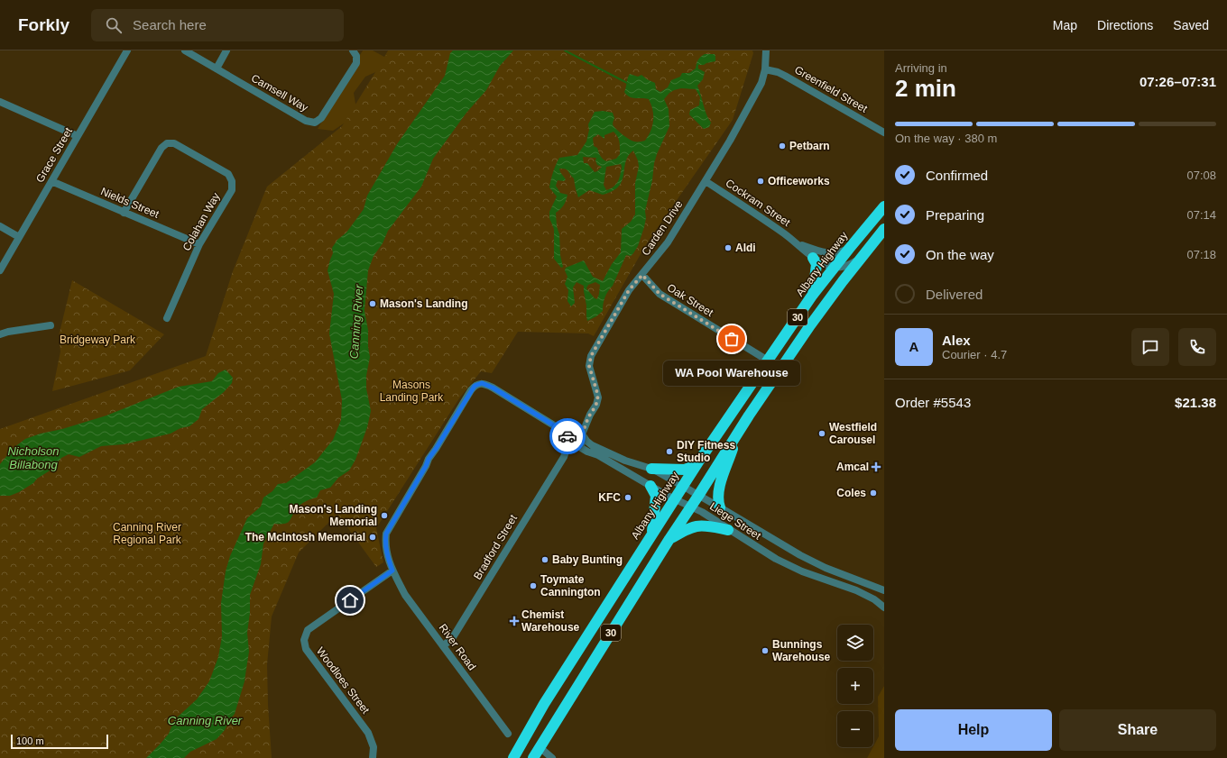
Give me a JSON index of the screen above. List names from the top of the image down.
{
  "streets": {
    "highway": ["Albany Highway", "30"],
    "street": [
      "Greenfield Street",
      "Camsell Way",
      "Grace Street",
      "Nields Street",
      "Cockram Street",
      "Colahan Way",
      "Carden Drive",
      "Oak Street",
      "Liege Street",
      "Bradford Street",
      "River Road",
      "Woodloes Street"
    ]
  },
  "crossings": [
    ["Greenfield Street", "Carden Drive"],
    ["Grace Street", "Nields Street"],
    ["Nields Street", "Colahan Way"],
    ["Cockram Street", "Carden Drive"],
    ["Cockram Street", "Albany Highway"],
    ["Carden Drive", "Oak Street"],
    ["Carden Drive", "Liege Street"],
    ["Carden Drive", "Bradford Street"],
    ["Albany Highway", "Oak Street"],
    ["Albany Highway", "Liege Street"],
    ["30", "Liege Street"],
    ["Liege Street", "Bradford Street"],
    ["Liege Street", "River Road"],
    ["Bradford Street", "River Road"],
    ["River Road", "Woodloes Street"]
  ],
  "water": ["Canning River", "Nicholson Billabong"],
  "parks": ["Bridgeway Park", "Masons Landing Park", "Canning River Regional Park"],
  "places": {
    "other": [
      "Petbarn",
      "Officeworks",
      "Aldi",
      "Mason's Landing",
      "WA Pool Warehouse",
      "Westfield Carousel",
      "DIY Fitness Studio",
      "Coles",
      "KFC",
      "Mason's Landing Memorial",
      "The McIntosh Memorial",
      "Baby Bunting",
      "Toymate Cannington",
      "Bunnings Warehouse"
    ],
    "health": ["Amcal", "Chemist Warehouse"]
  },
  "scale_bar": "100 m",
  "page": {
    "header": "Forkly",
    "search": "Search here",
    "nav": ["Map", "Directions", "Saved"],
    "heading": ["2 min", "Arriving in", "07:26–07:31"],
    "panel": [
      "Alex",
      "Courier · 4.7",
      "Order #5543",
      "$21.38"
    ],
    "bar": "On the way · 380 m",
    "list": [
      ["Confirmed", "07:08"],
      ["Preparing", "07:14"],
      ["On the way", "07:18"],
      "Delivered"
    ],
    "round": "A",
    "bubble": "WA Pool Warehouse",
    "map_buttons": ["+", "−"],
    "buttons": ["Help", "Share"],
    "scale": "100 m"
  }
}
